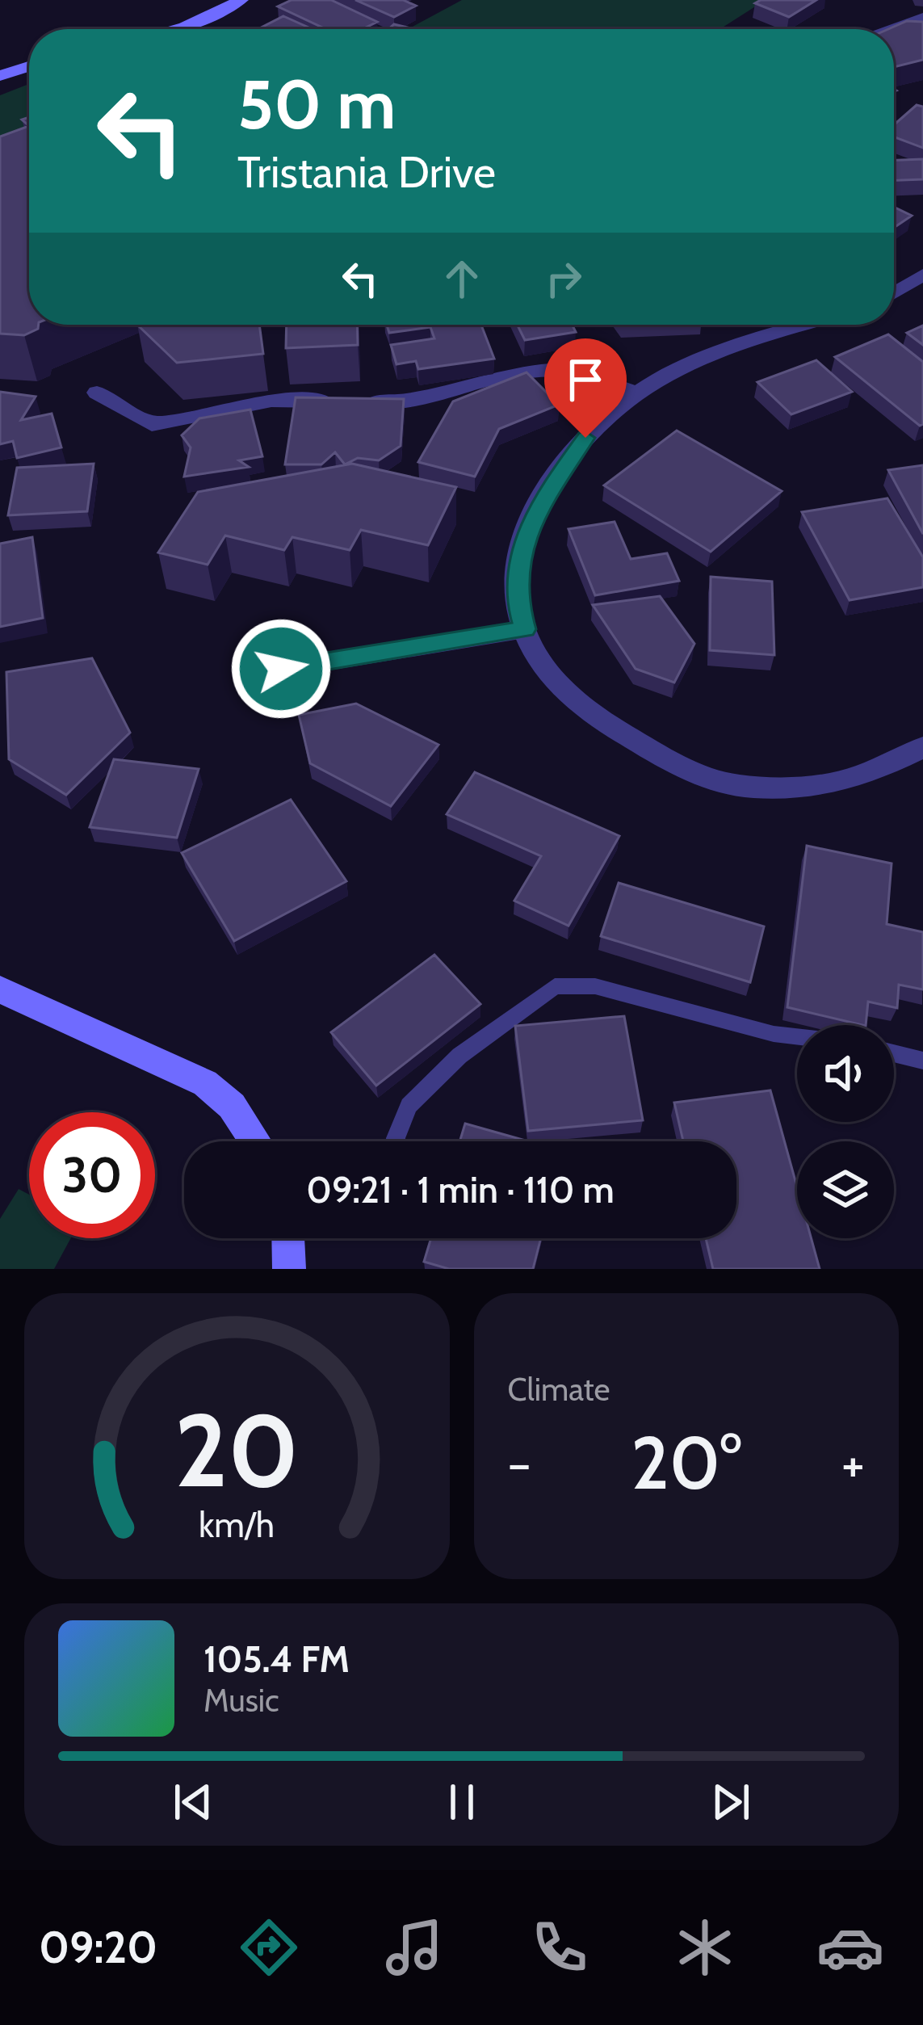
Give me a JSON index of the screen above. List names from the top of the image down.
{
  "page": {
    "turn": ["50 m", "Tristania Drive"],
    "limit": "30",
    "trip": "09:21 · 1 min · 110 m",
    "tile": "Climate",
    "heat": ["−", "20°", "+"],
    "song": ["105.4 FM", "Music"],
    "tabs": "09:20",
    "gauge": ["20", "km/h"]
  }
}
